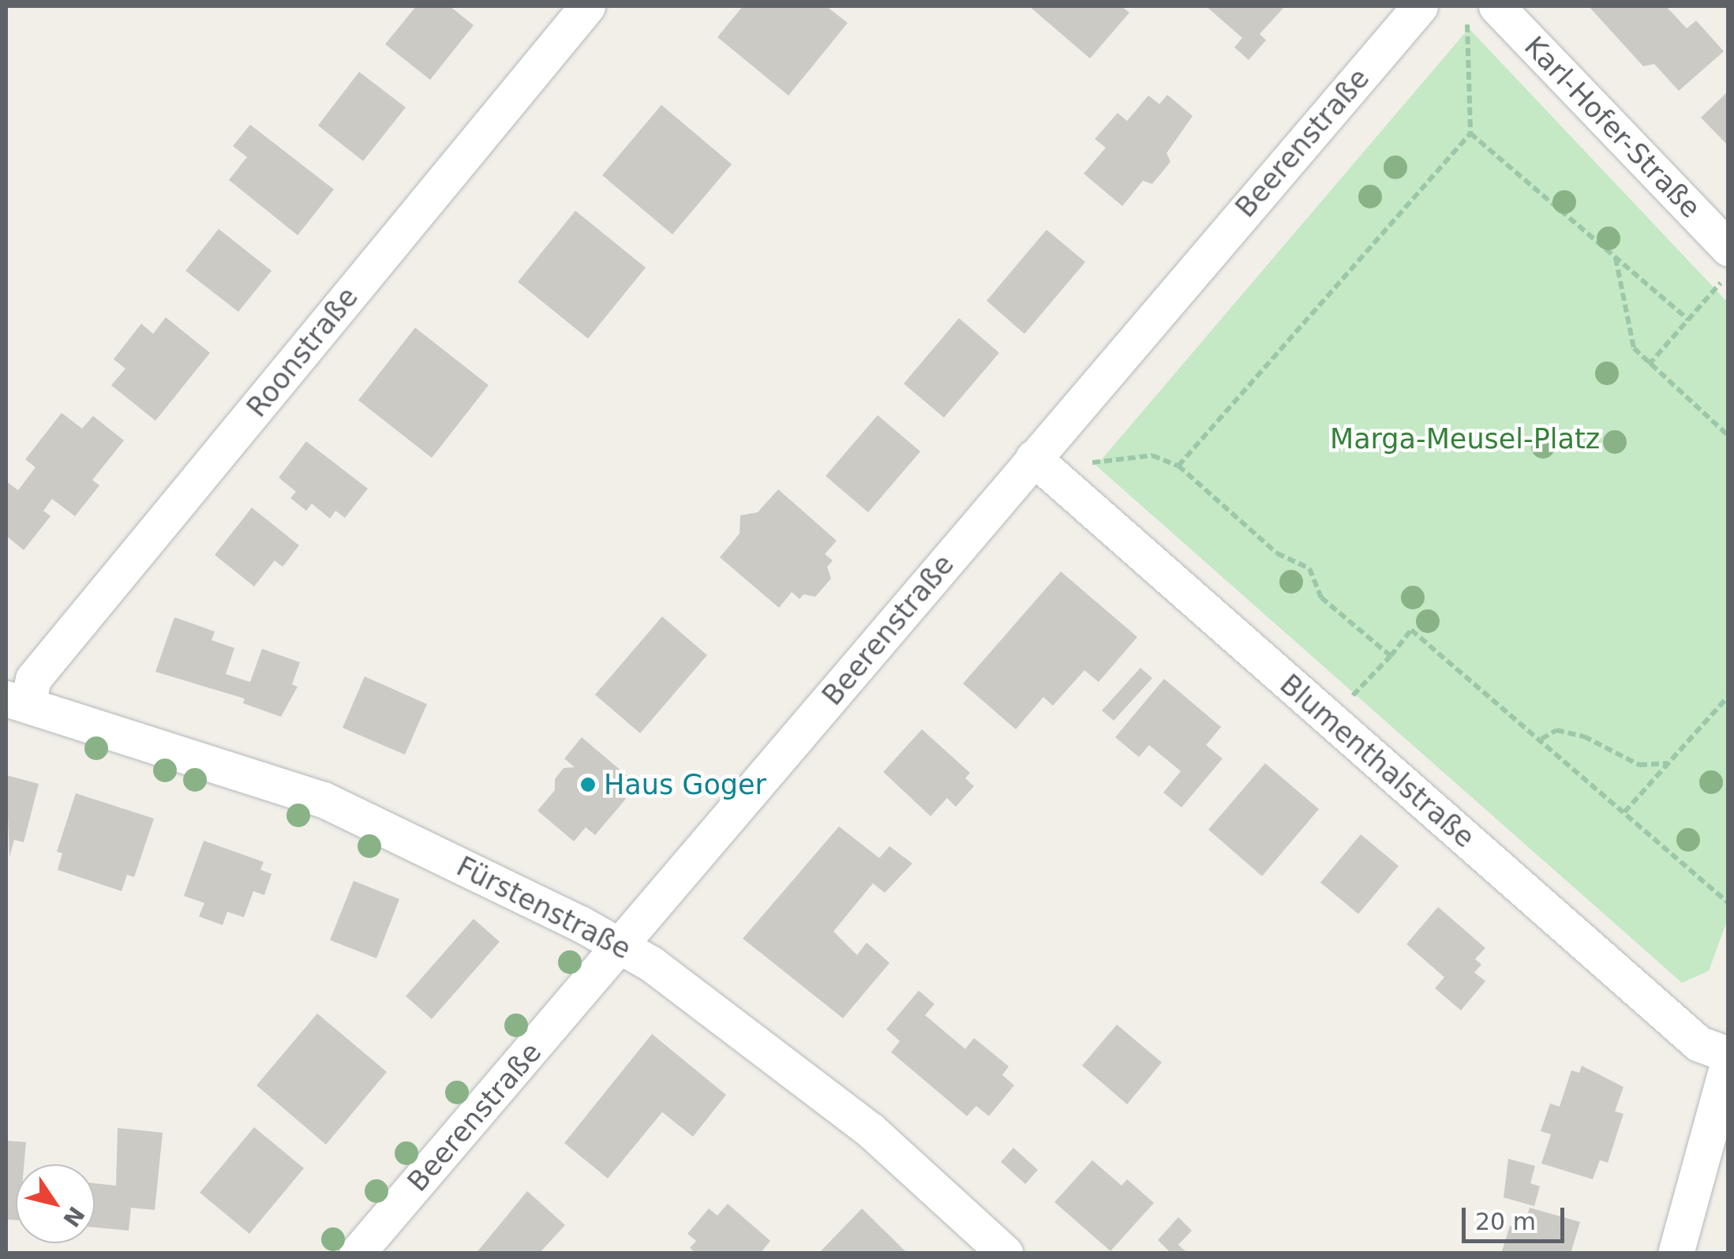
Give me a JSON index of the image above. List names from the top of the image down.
{
  "streets": {
    "street": [
      "Karl-Hofer-Straße",
      "Beerenstraße",
      "Roonstraße",
      "Blumenthalstraße",
      "Fürstenstraße"
    ]
  },
  "crossings": [
    ["Beerenstraße", "Blumenthalstraße"],
    ["Beerenstraße", "Fürstenstraße"],
    ["Roonstraße", "Fürstenstraße"]
  ],
  "parks": ["Marga-Meusel-Platz"],
  "places": ["Haus Goger"],
  "scale_bar": "20 m",
  "north": "bottom right"
}
